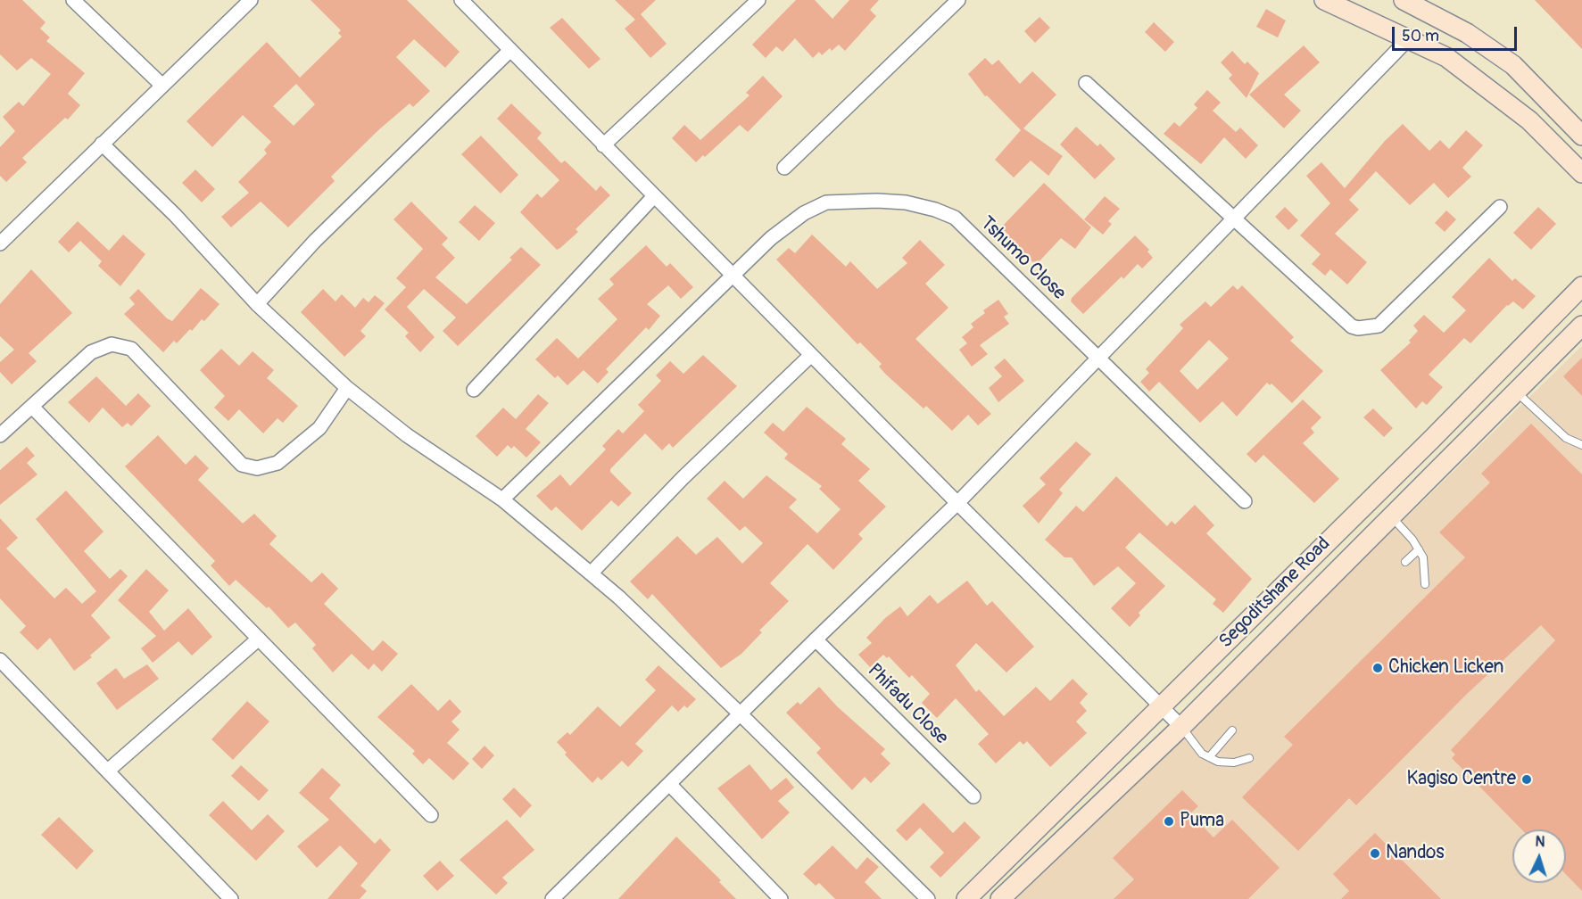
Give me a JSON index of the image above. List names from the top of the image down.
{
  "streets": {
    "main road": ["Segoditshane Road"],
    "street": ["Tshumo Close", "Phifadu Close"]
  },
  "places": [
    "Chicken Licken",
    "Kagiso Centre",
    "Puma",
    "Nandos"
  ],
  "scale_bar": "50 m",
  "north": "top"
}
